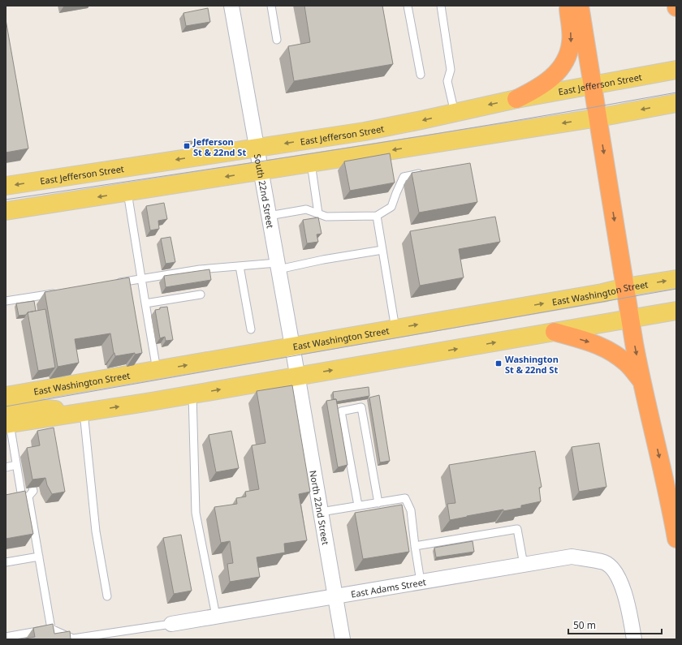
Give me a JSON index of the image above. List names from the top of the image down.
{
  "streets": {
    "main road": ["East Jefferson Street", "East Washington Street"],
    "street": ["South 22nd Street", "North 22nd Street", "East Adams Street"]
  },
  "crossings": [
    ["East Jefferson Street", "South 22nd Street"],
    ["South 22nd Street", "East Washington Street"],
    ["South 22nd Street", "North 22nd Street"],
    ["East Washington Street", "North 22nd Street"],
    ["North 22nd Street", "East Adams Street"]
  ],
  "places": {
    "transit": ["Jefferson St & 22nd St", "Washington St & 22nd St"]
  },
  "scale_bar": "50 m"
}
